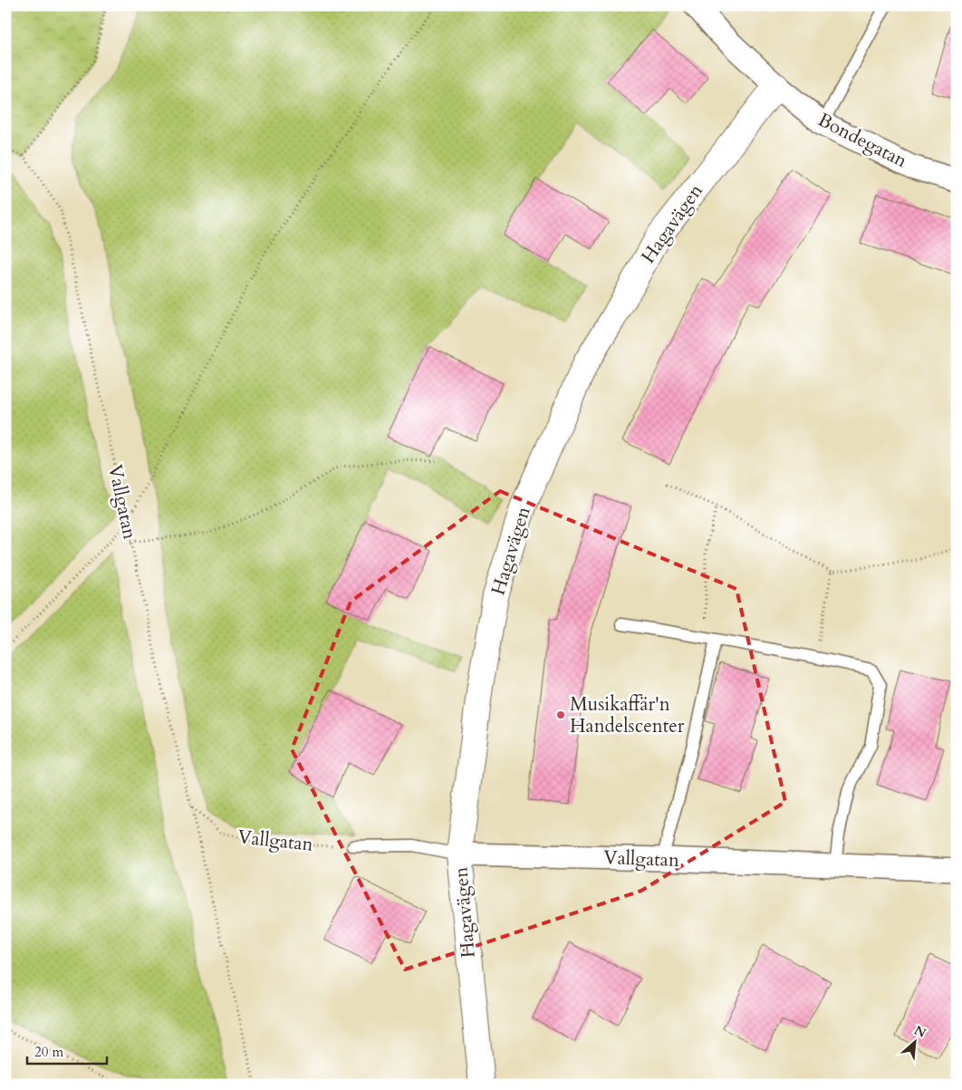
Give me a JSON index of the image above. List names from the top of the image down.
{
  "streets": {
    "street": ["Bondegatan", "Hagavägen", "Vallgatan"]
  },
  "crossings": [
    ["Bondegatan", "Hagavägen"],
    ["Hagavägen", "Vallgatan"]
  ],
  "places": ["Musikaffär'n Handelscenter"],
  "scale_bar": "20 m",
  "north": "top right"
}
